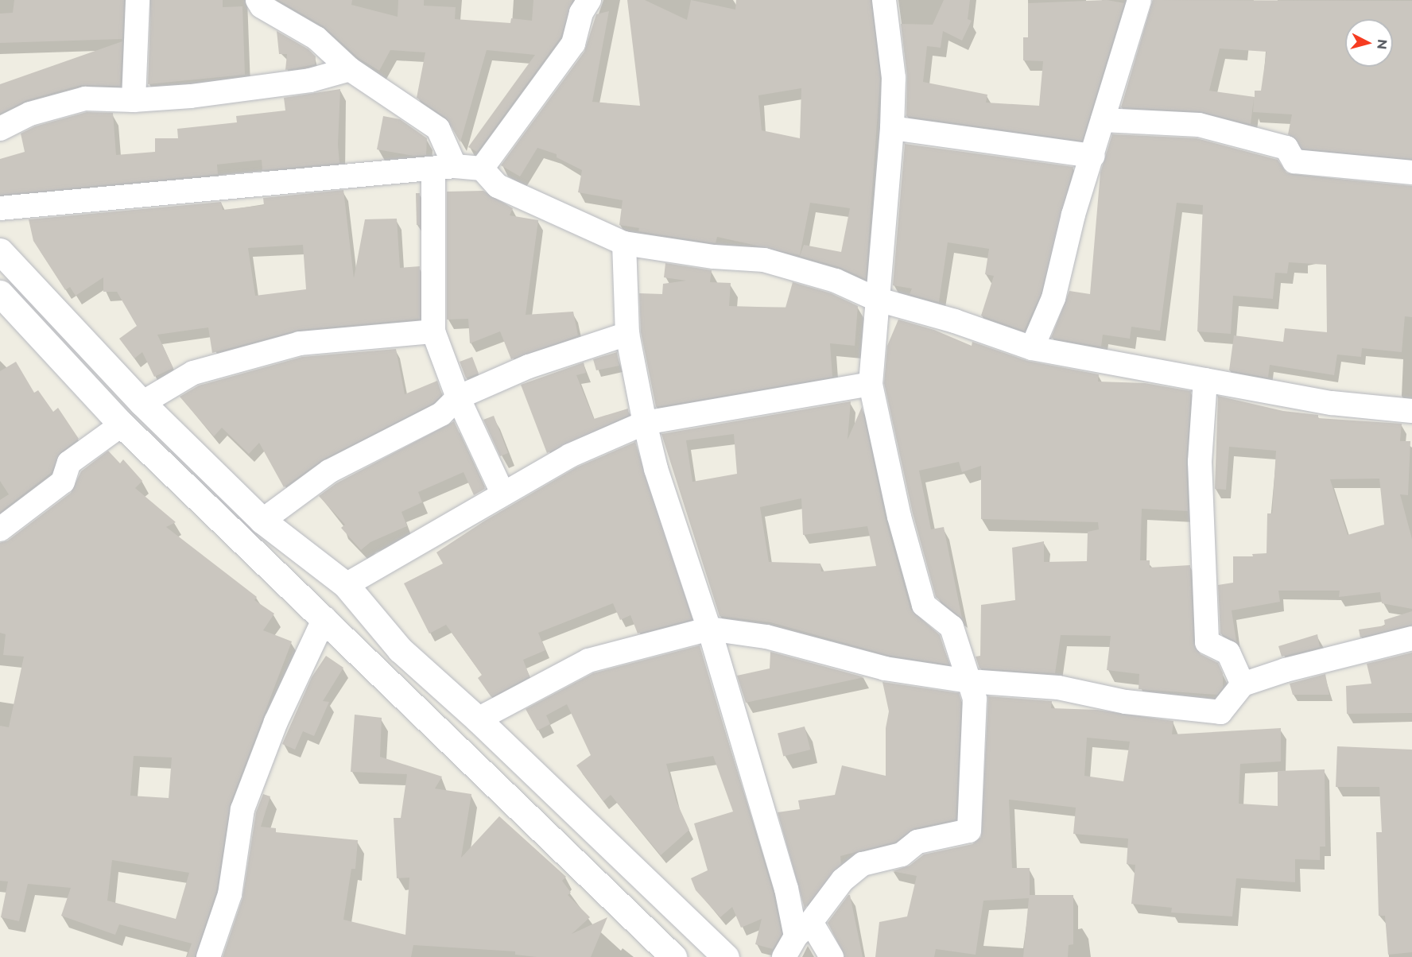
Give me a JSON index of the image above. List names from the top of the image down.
{
  "north": "right"
}
